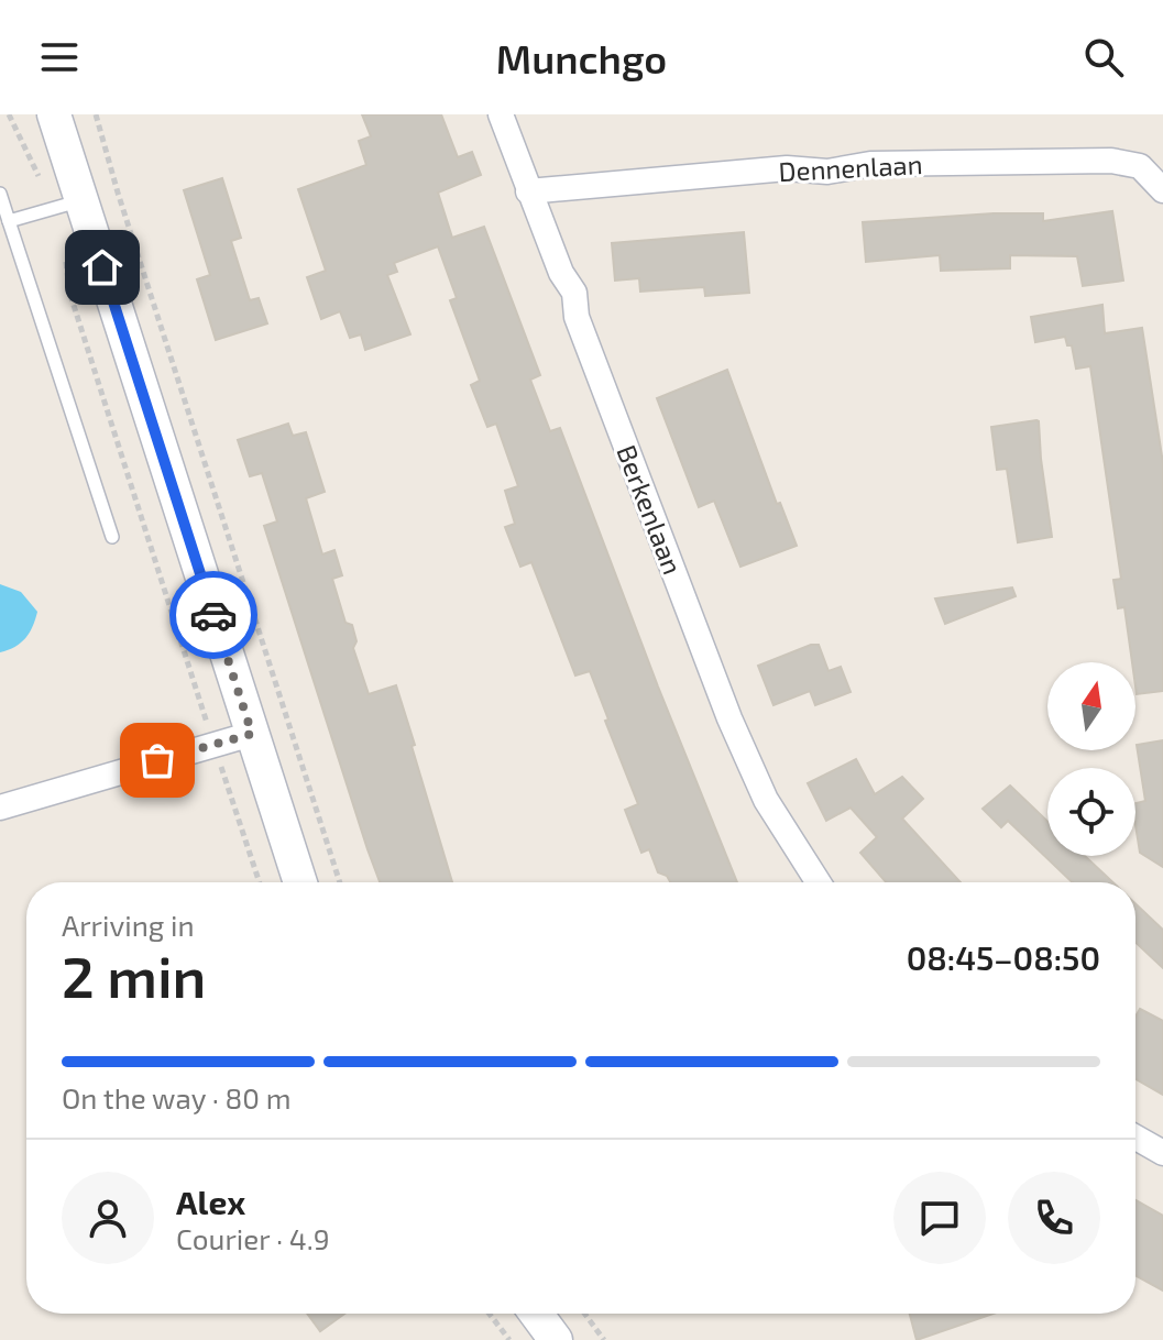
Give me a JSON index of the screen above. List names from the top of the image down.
{
  "streets": {
    "street": ["Dennenlaan", "Berkenlaan"]
  },
  "crossings": [
    ["Dennenlaan", "Berkenlaan"]
  ],
  "north": "top",
  "page": {
    "header": "Munchgo",
    "heading": ["2 min", "Arriving in", "08:45–08:50"],
    "panel": ["Alex", "Courier · 4.9"],
    "bar": "On the way · 80 m"
  }
}
